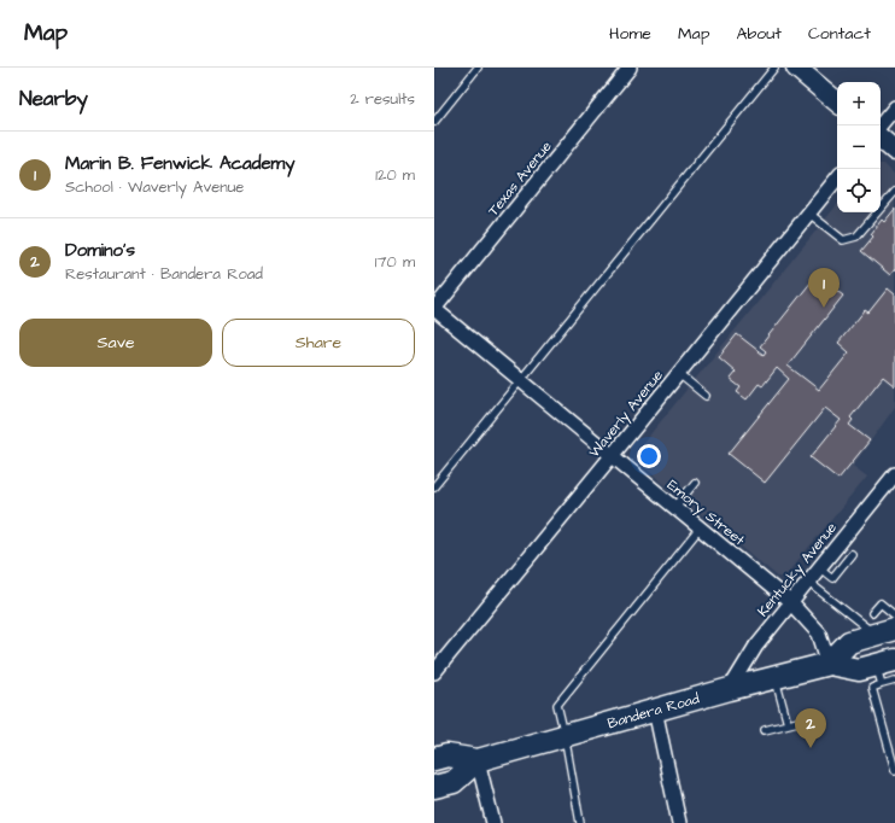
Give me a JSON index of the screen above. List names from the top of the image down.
{
  "streets": {
    "main road": ["Bandera Road"],
    "street": [
      "Texas Avenue",
      "Waverly Avenue",
      "Emory Street",
      "Kentucky Avenue"
    ]
  },
  "crossings": [
    ["Texas Avenue", "Emory Street"],
    ["Waverly Avenue", "Emory Street"],
    ["Emory Street", "Kentucky Avenue"],
    ["Emory Street", "Bandera Road"],
    ["Kentucky Avenue", "Bandera Road"]
  ],
  "page": {
    "header": "Map",
    "nav": [
      "Home",
      "Map",
      "About",
      "Contact"
    ],
    "heading": ["Nearby", "2 results"],
    "map_buttons": ["+", "−"],
    "list": [
      {
        "mark": "1",
        "name": "Marin B. Fenwick Academy",
        "note": "School · Waverly Avenue",
        "value": "120 m"
      },
      {
        "mark": "2",
        "name": "Domino's",
        "note": "Restaurant · Bandera Road",
        "value": "170 m"
      }
    ],
    "pins": ["1", "2"],
    "buttons": ["Save", "Share"]
  }
}
